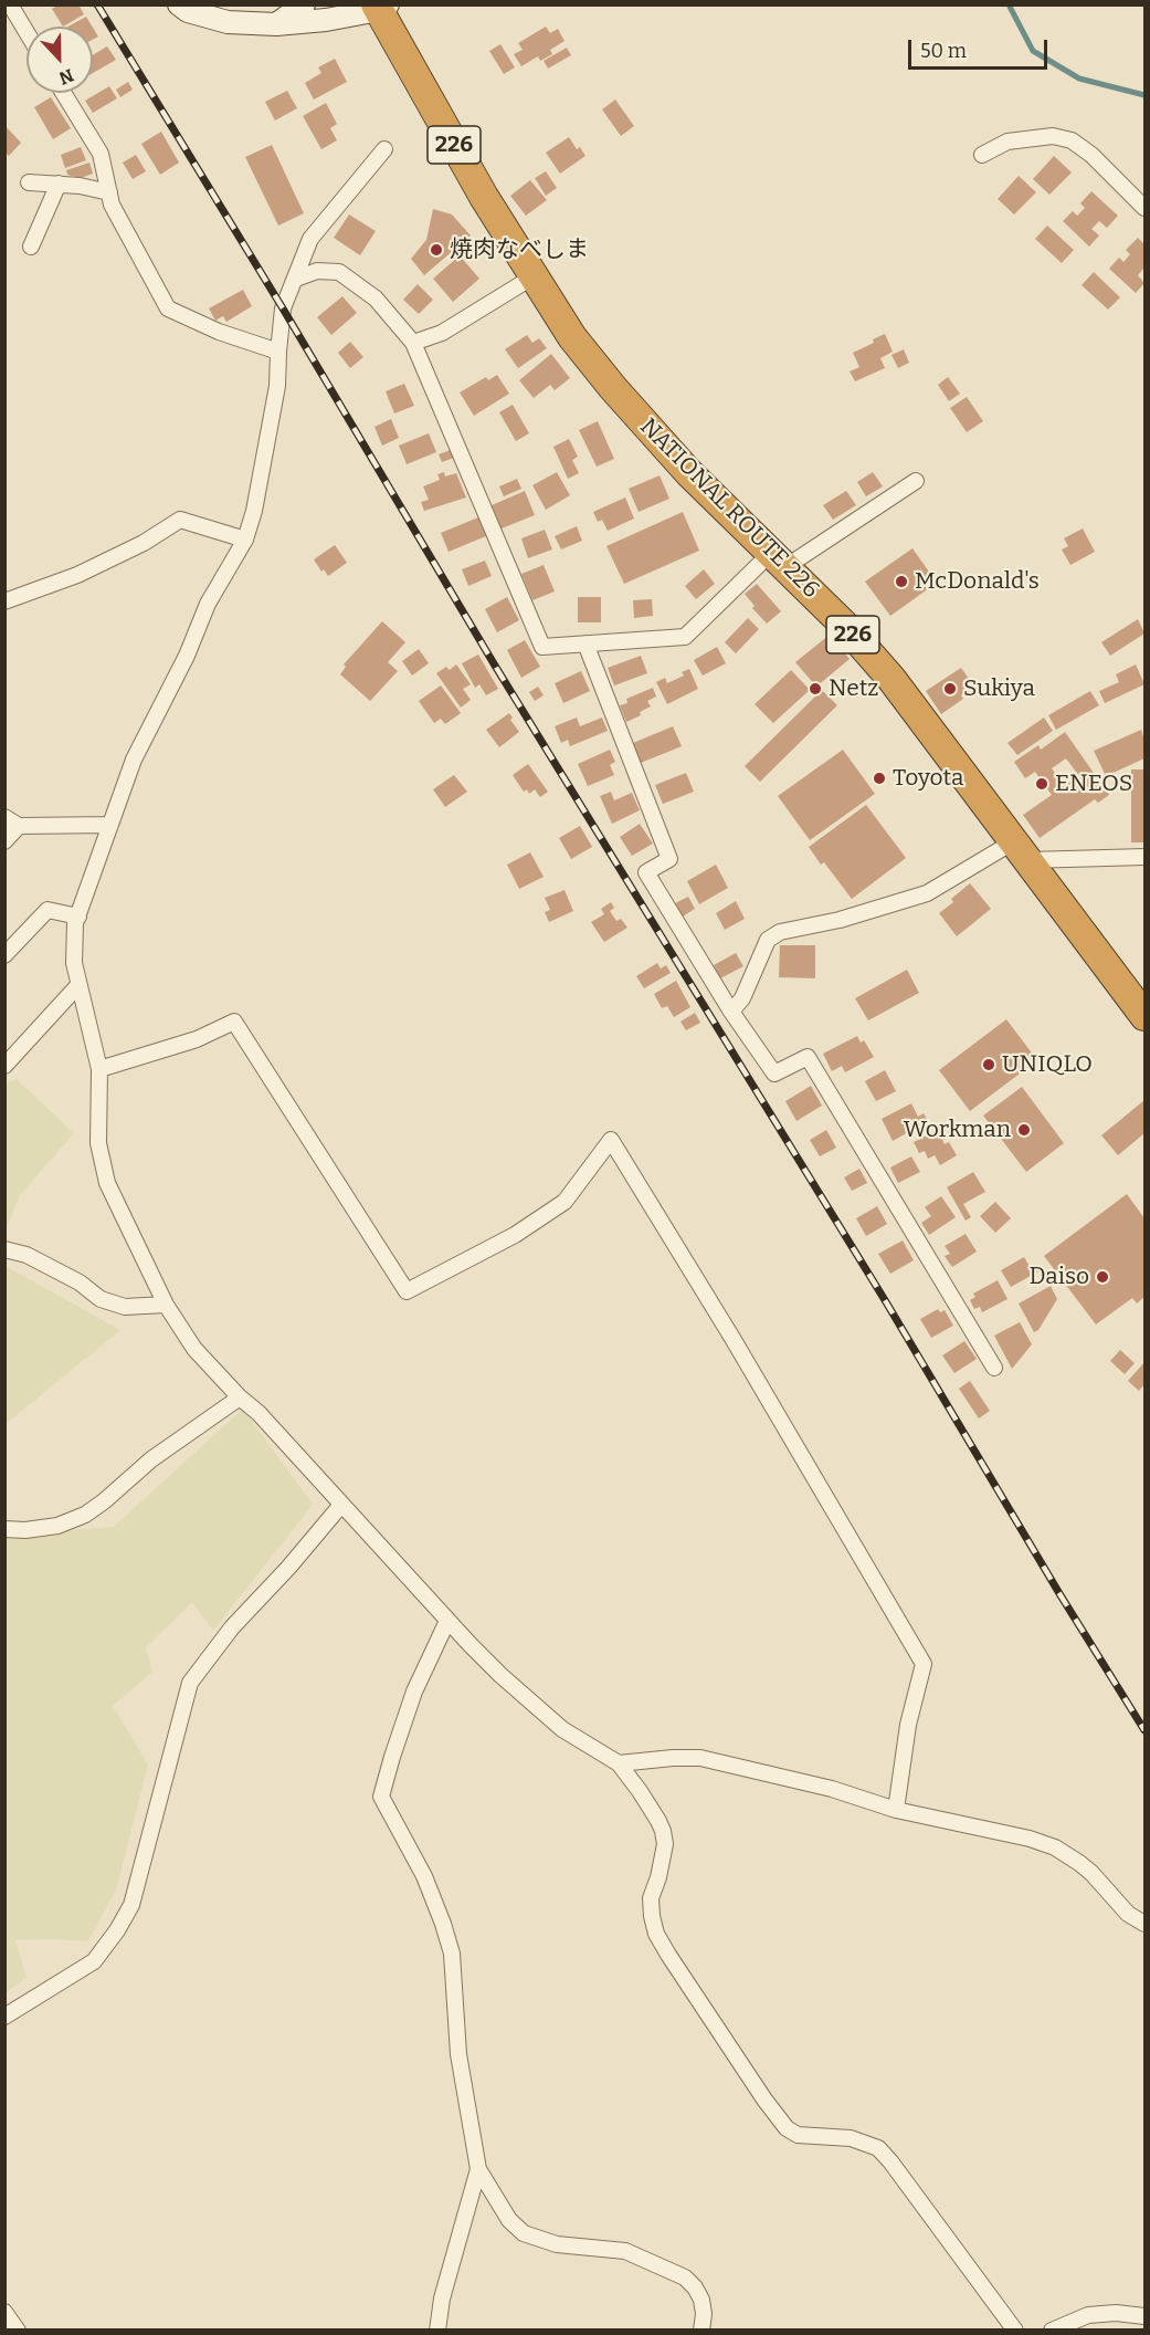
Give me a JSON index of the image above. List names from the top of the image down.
{
  "streets": {
    "highway": ["226", "NATIONAL ROUTE 226"]
  },
  "places": [
    "焼肉なべしま",
    "McDonald's",
    "Netz",
    "Sukiya",
    "Toyota",
    "ENEOS",
    "UNIQLO",
    "Workman",
    "Daiso"
  ],
  "scale_bar": "50 m",
  "north": "bottom"
}
